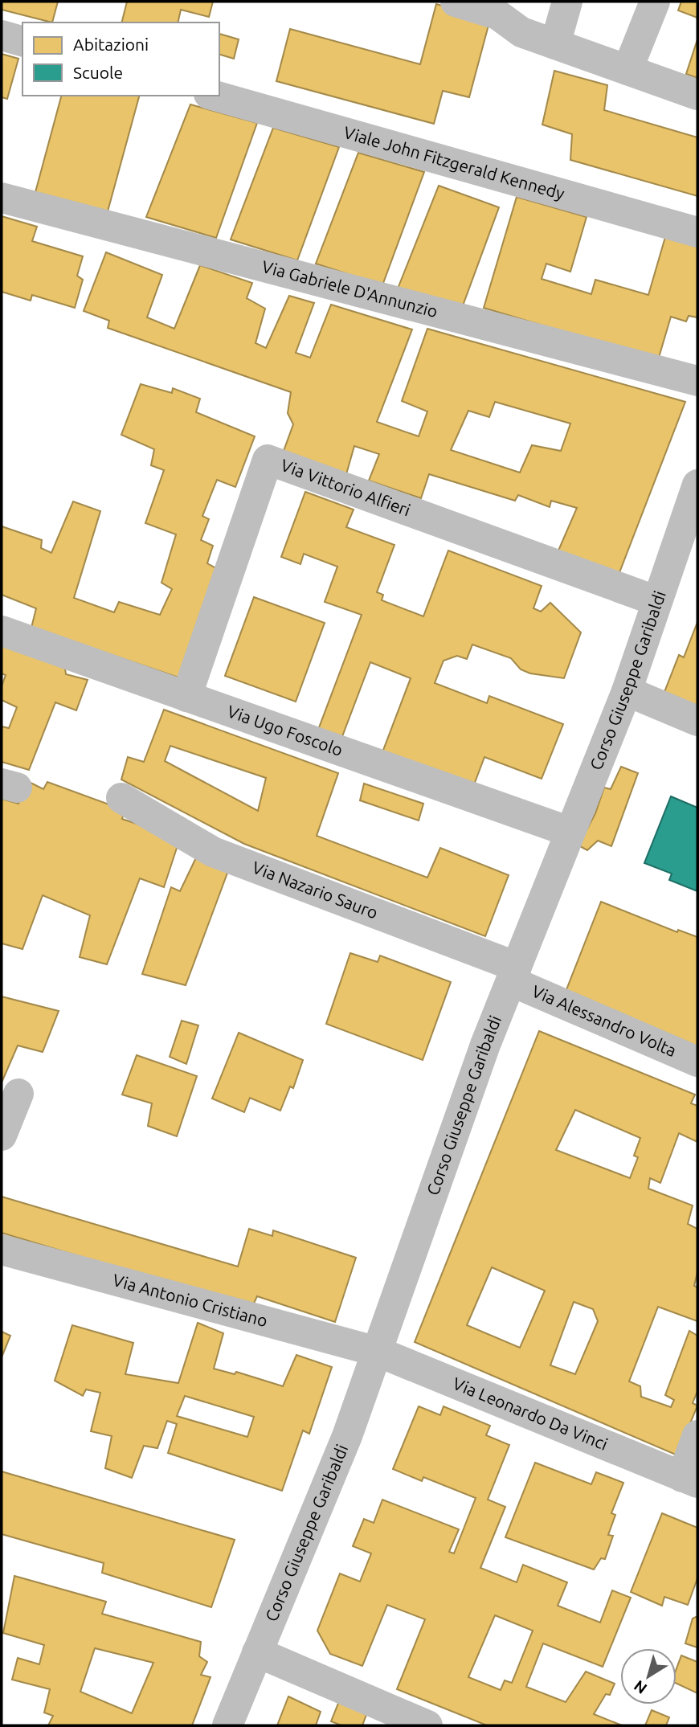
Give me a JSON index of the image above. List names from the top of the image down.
{
  "streets": {
    "street": [
      "Viale John Fitzgerald Kennedy",
      "Via Gabriele D'Annunzio",
      "Via Vittorio Alfieri",
      "Corso Giuseppe Garibaldi",
      "Via Ugo Foscolo",
      "Via Nazario Sauro",
      "Via Alessandro Volta",
      "Via Antonio Cristiano",
      "Via Leonardo Da Vinci"
    ]
  },
  "crossings": [
    ["Via Vittorio Alfieri", "Corso Giuseppe Garibaldi"],
    ["Via Vittorio Alfieri", "Via Ugo Foscolo"],
    ["Corso Giuseppe Garibaldi", "Via Ugo Foscolo"],
    ["Corso Giuseppe Garibaldi", "Via Nazario Sauro"],
    ["Corso Giuseppe Garibaldi", "Via Alessandro Volta"],
    ["Corso Giuseppe Garibaldi", "Via Antonio Cristiano"],
    ["Corso Giuseppe Garibaldi", "Via Leonardo Da Vinci"],
    ["Via Nazario Sauro", "Via Alessandro Volta"],
    ["Via Antonio Cristiano", "Via Leonardo Da Vinci"]
  ],
  "legend": ["Abitazioni", "Scuole"],
  "north": "bottom left"
}
